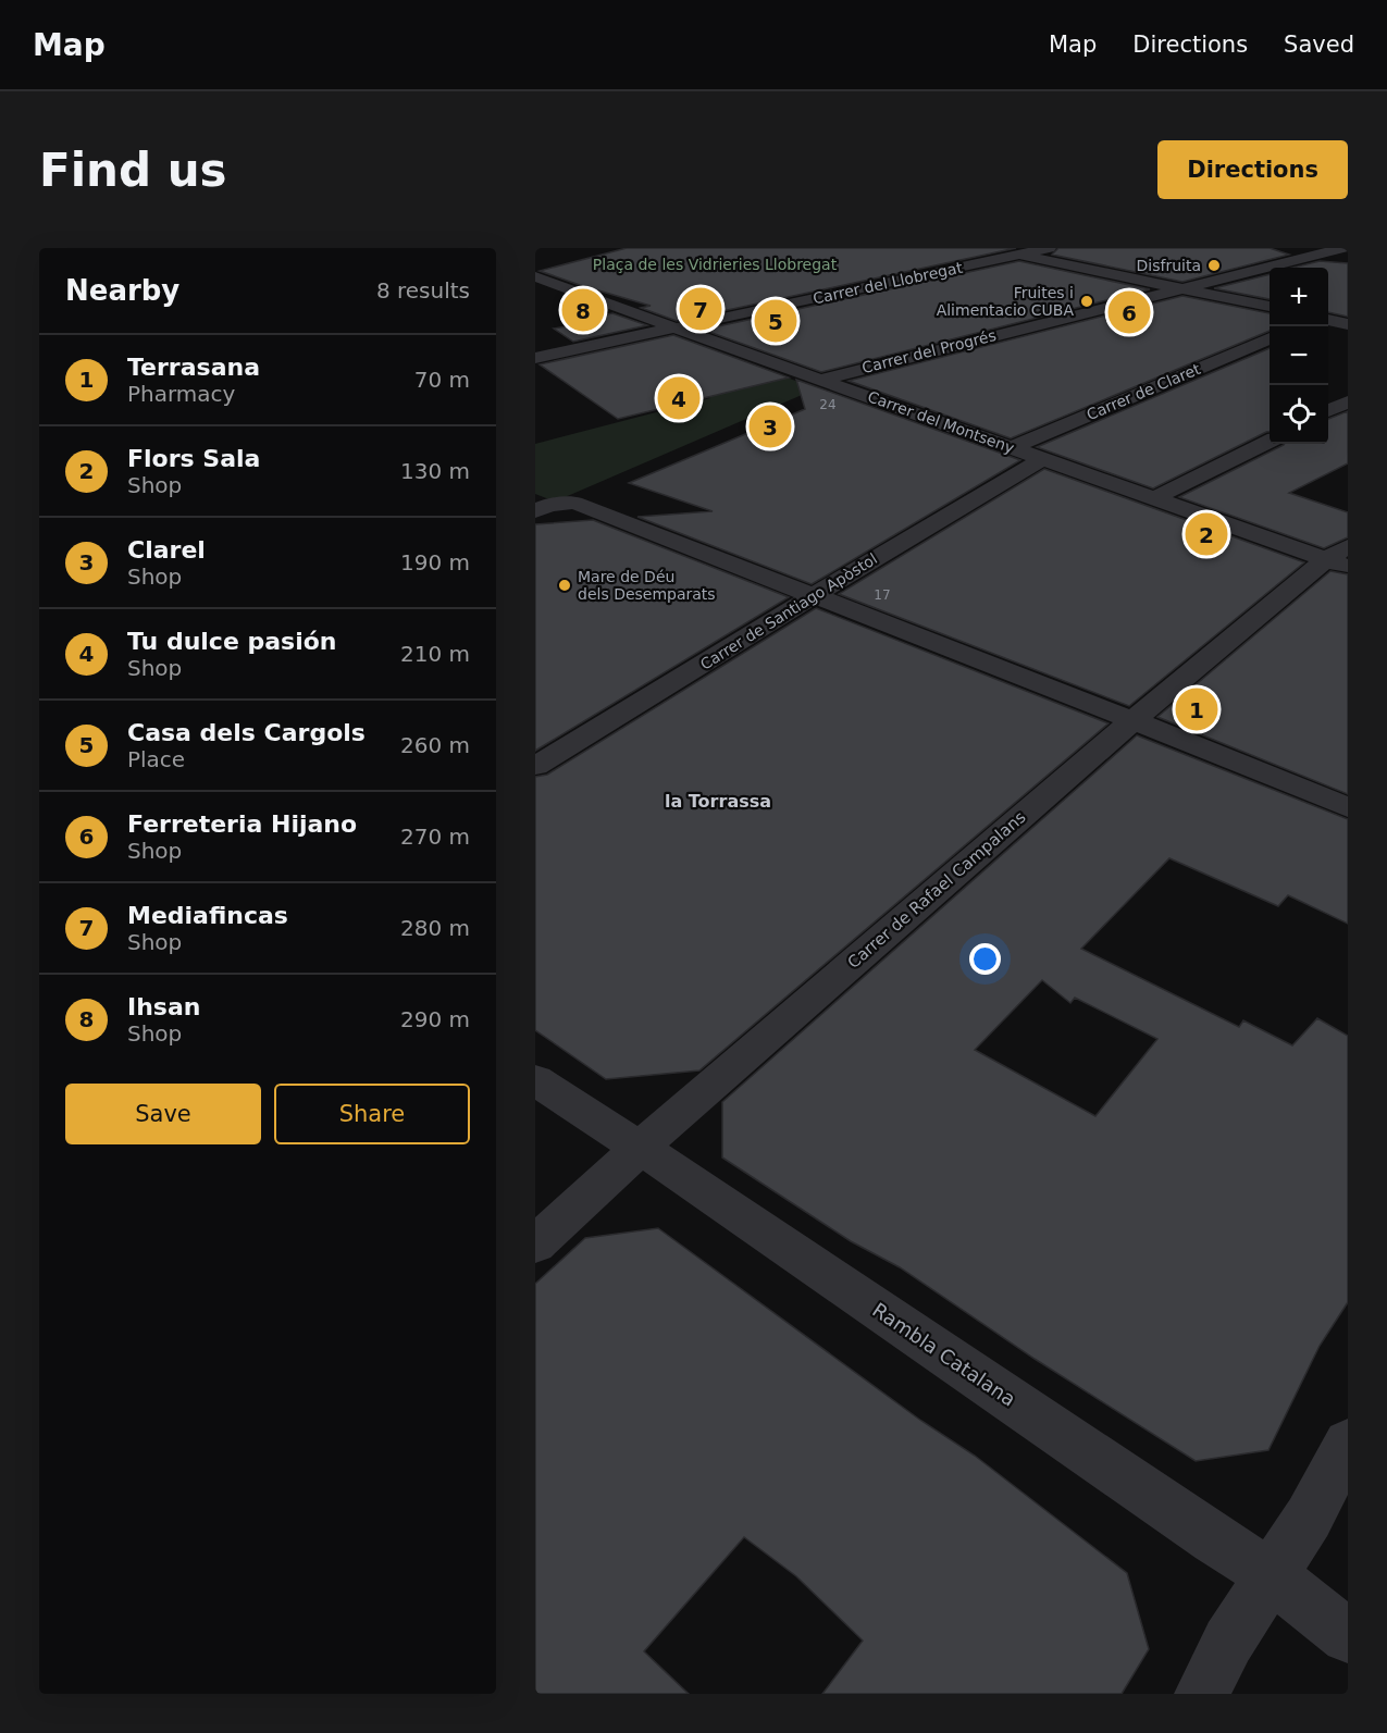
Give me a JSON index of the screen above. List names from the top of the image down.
{
  "streets": {
    "street": [
      "Carrer del Llobregat",
      "Carrer del Progrés",
      "Carrer de Claret",
      "Carrer del Montseny",
      "Carrer de Santiago Apòstol",
      "Carrer de Rafael Campalans",
      "Rambla Catalana"
    ]
  },
  "crossings": [
    ["Carrer del Llobregat", "Carrer del Montseny"],
    ["Carrer del Progrés", "Carrer del Montseny"],
    ["Carrer de Claret", "Carrer del Montseny"],
    ["Carrer del Montseny", "Carrer de Santiago Apòstol"],
    ["Carrer del Montseny", "Carrer de Rafael Campalans"],
    ["Carrer de Rafael Campalans", "Rambla Catalana"]
  ],
  "districts": ["la Torrassa"],
  "parks": ["Plaça de les Vidrieries Llobregat"],
  "places": ["Disfruita", "Fruites i Alimentacio CUBA", "Mare de Déu dels Desemparats"],
  "house_numbers": ["24", "17"],
  "page": {
    "header": "Map",
    "nav": ["Map", "Directions", "Saved"],
    "buttons": [
      "Directions",
      ["Save", "Share"]
    ],
    "title": "Find us",
    "heading": ["Nearby", "8 results"],
    "map_buttons": ["+", "−"],
    "pins": [
      "7",
      "8",
      "6",
      "5",
      "4",
      "3",
      "2",
      "1"
    ],
    "list": [
      {
        "mark": "1",
        "name": "Terrasana",
        "note": "Pharmacy",
        "value": "70 m"
      },
      {
        "mark": "2",
        "name": "Flors Sala",
        "note": "Shop",
        "value": "130 m"
      },
      {
        "mark": "3",
        "name": "Clarel",
        "note": "Shop",
        "value": "190 m"
      },
      {
        "mark": "4",
        "name": "Tu dulce pasión",
        "note": "Shop",
        "value": "210 m"
      },
      {
        "mark": "5",
        "name": "Casa dels Cargols",
        "note": "Place",
        "value": "260 m"
      },
      {
        "mark": "6",
        "name": "Ferreteria Hijano",
        "note": "Shop",
        "value": "270 m"
      },
      {
        "mark": "7",
        "name": "Mediafincas",
        "note": "Shop",
        "value": "280 m"
      },
      {
        "mark": "8",
        "name": "Ihsan",
        "note": "Shop",
        "value": "290 m"
      }
    ]
  }
}
